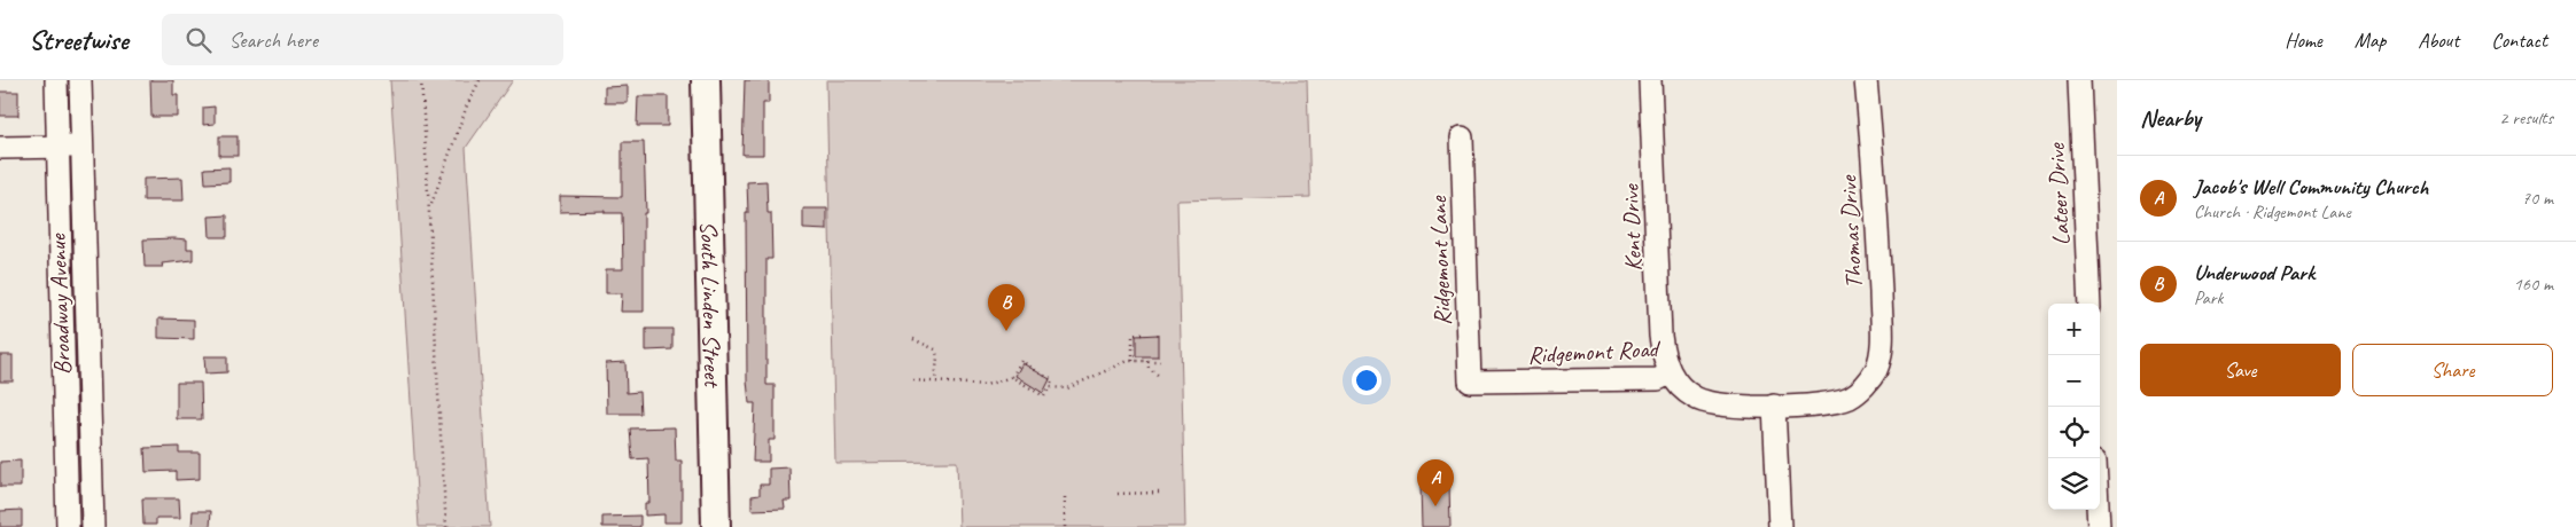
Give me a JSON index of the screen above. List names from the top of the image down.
{
  "streets": {
    "main road": ["South Linden Street"],
    "street": [
      "Lateer Drive",
      "Kent Drive",
      "Thomas Drive",
      "Ridgemont Lane",
      "Broadway Avenue",
      "Ridgemont Road"
    ]
  },
  "crossings": [
    ["Kent Drive", "Ridgemont Road"],
    ["Thomas Drive", "Ridgemont Road"],
    ["Ridgemont Lane", "Ridgemont Road"]
  ],
  "page": {
    "header": "Streetwise",
    "search": "Search here",
    "nav": [
      "Home",
      "Map",
      "About",
      "Contact"
    ],
    "heading": ["Nearby", "2 results"],
    "list": [
      {
        "mark": "A",
        "name": "Jacob's Well Community Church",
        "note": "Church · Ridgemont Lane",
        "value": "70 m"
      },
      {
        "mark": "B",
        "name": "Underwood Park",
        "note": "Park",
        "value": "160 m"
      }
    ],
    "pins": ["B", "A"],
    "map_buttons": ["+", "−"],
    "buttons": ["Save", "Share"]
  }
}
